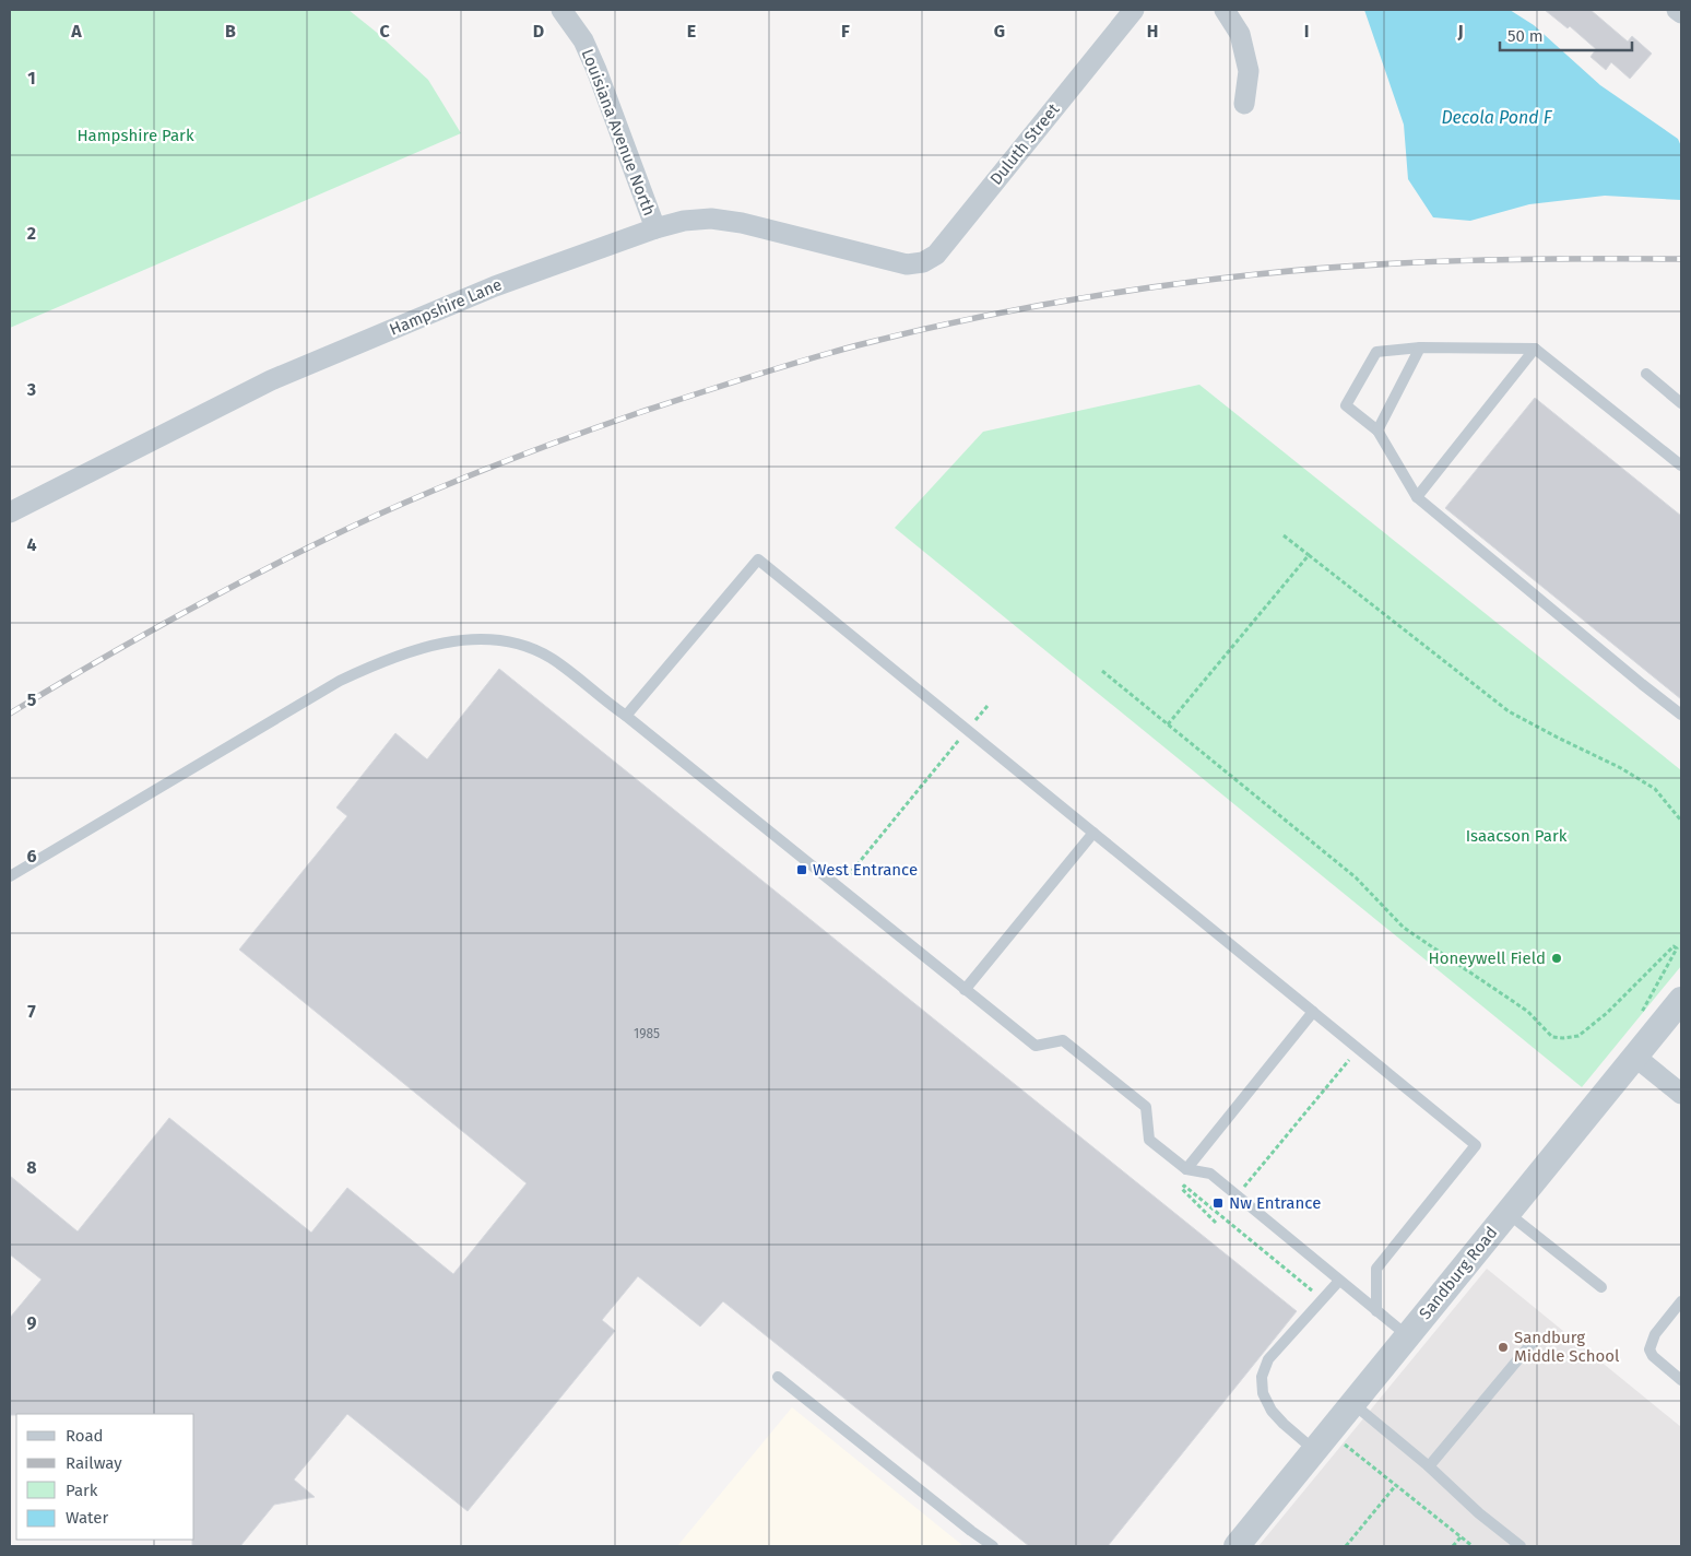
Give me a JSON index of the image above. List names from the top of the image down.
{
  "streets": {
    "street": [
      "Louisiana Avenue North",
      "Duluth Street",
      "Hampshire Lane",
      "Sandburg Road"
    ]
  },
  "crossings": [
    ["Louisiana Avenue North", "Hampshire Lane"],
    ["Duluth Street", "Hampshire Lane"]
  ],
  "water": ["Decola Pond F"],
  "parks": ["Hampshire Park", "Isaacson Park"],
  "places": {
    "transit": ["West Entrance", "Nw Entrance"],
    "other": ["Honeywell Field", "Sandburg Middle School"]
  },
  "house_numbers": ["1985"],
  "legend": [
    "Road",
    "Railway",
    "Park",
    "Water"
  ],
  "scale_bar": "50 m",
  "grid": {
    "columns": [
      "A",
      "B",
      "C",
      "D",
      "E",
      "F",
      "G",
      "H",
      "I",
      "J"
    ],
    "rows": [
      "1",
      "2",
      "3",
      "4",
      "5",
      "6",
      "7",
      "8",
      "9"
    ]
  }
}
